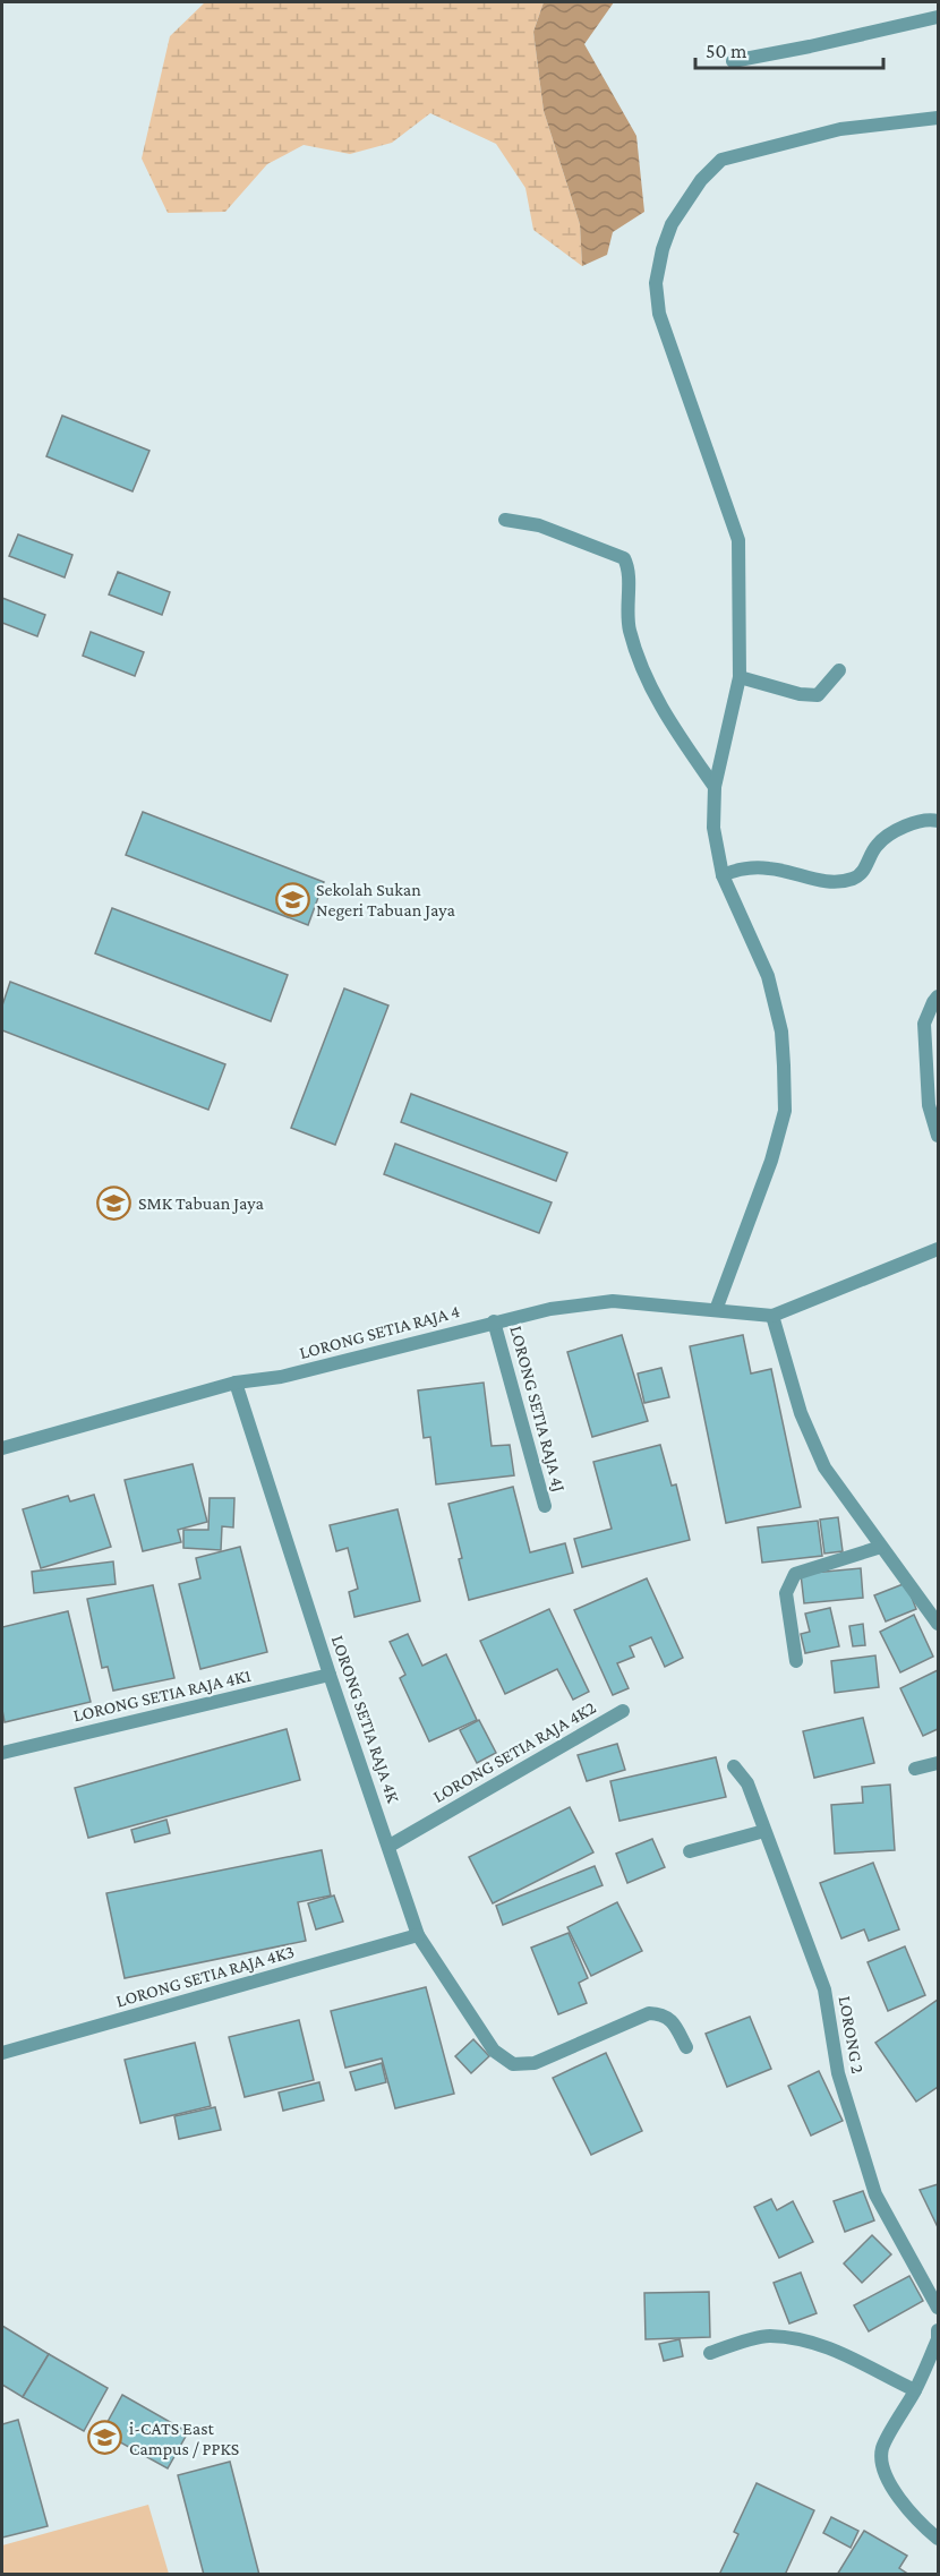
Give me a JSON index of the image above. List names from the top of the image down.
{
  "streets": {
    "street": [
      "LORONG SETIA RAJA 4",
      "LORONG SETIA RAJA 4J",
      "LORONG SETIA RAJA 4K1",
      "LORONG SETIA RAJA 4K",
      "LORONG SETIA RAJA 4K2",
      "LORONG SETIA RAJA 4K3",
      "LORONG 2"
    ]
  },
  "crossings": [
    ["LORONG SETIA RAJA 4", "LORONG SETIA RAJA 4J"],
    ["LORONG SETIA RAJA 4", "LORONG SETIA RAJA 4K"],
    ["LORONG SETIA RAJA 4K1", "LORONG SETIA RAJA 4K"],
    ["LORONG SETIA RAJA 4K", "LORONG SETIA RAJA 4K2"],
    ["LORONG SETIA RAJA 4K", "LORONG SETIA RAJA 4K3"]
  ],
  "places": {
    "school or university": ["Sekolah Sukan Negeri Tabuan Jaya", "SMK Tabuan Jaya", "i-CATS East Campus / PPKS"]
  },
  "scale_bar": "50 m"
}
